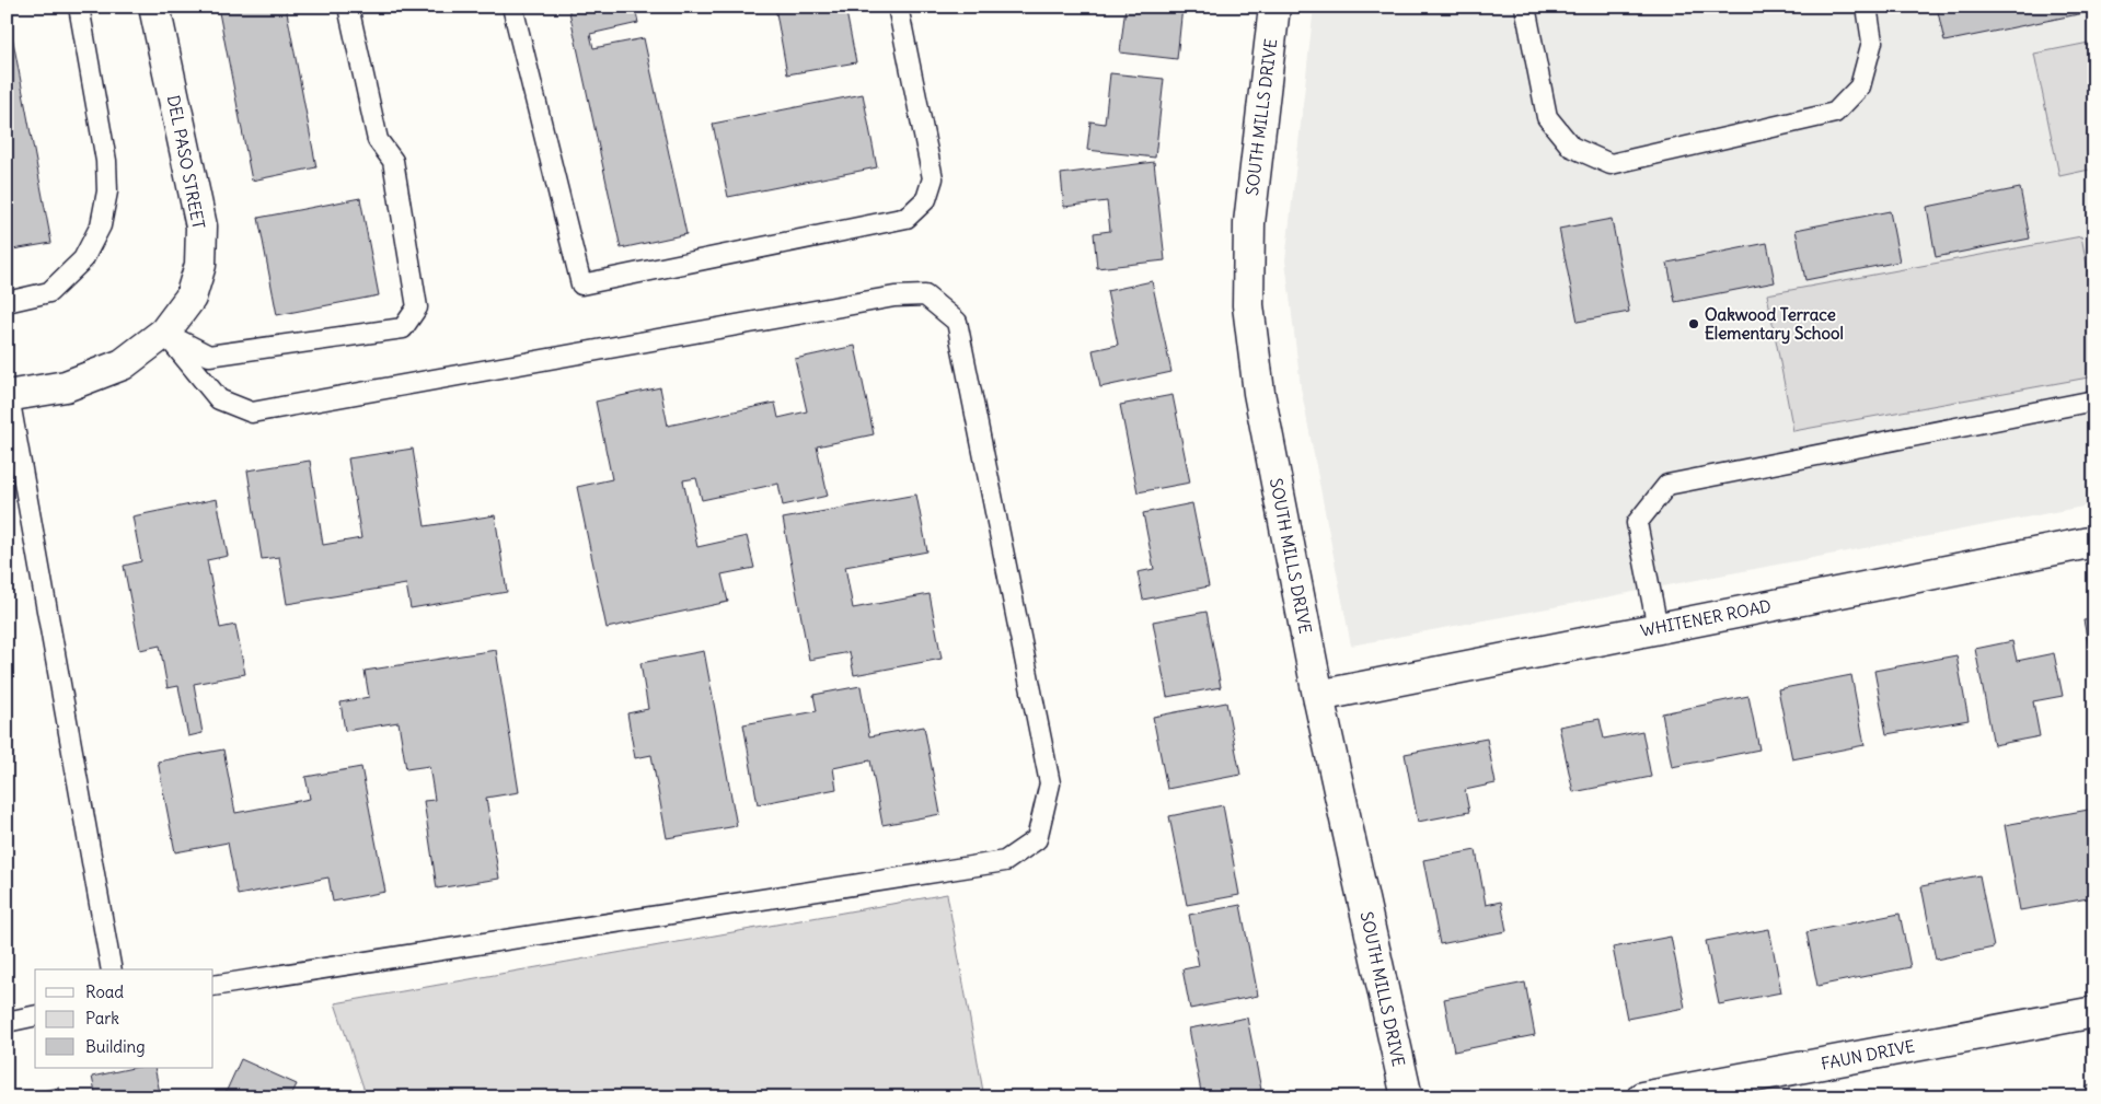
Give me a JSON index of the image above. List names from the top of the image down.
{
  "streets": {
    "street": [
      "SOUTH MILLS DRIVE",
      "DEL PASO STREET",
      "WHITENER ROAD",
      "FAUN DRIVE"
    ]
  },
  "crossings": [
    ["SOUTH MILLS DRIVE", "WHITENER ROAD"]
  ],
  "places": ["Oakwood Terrace Elementary School"],
  "legend": ["Road", "Park", "Building"]
}
